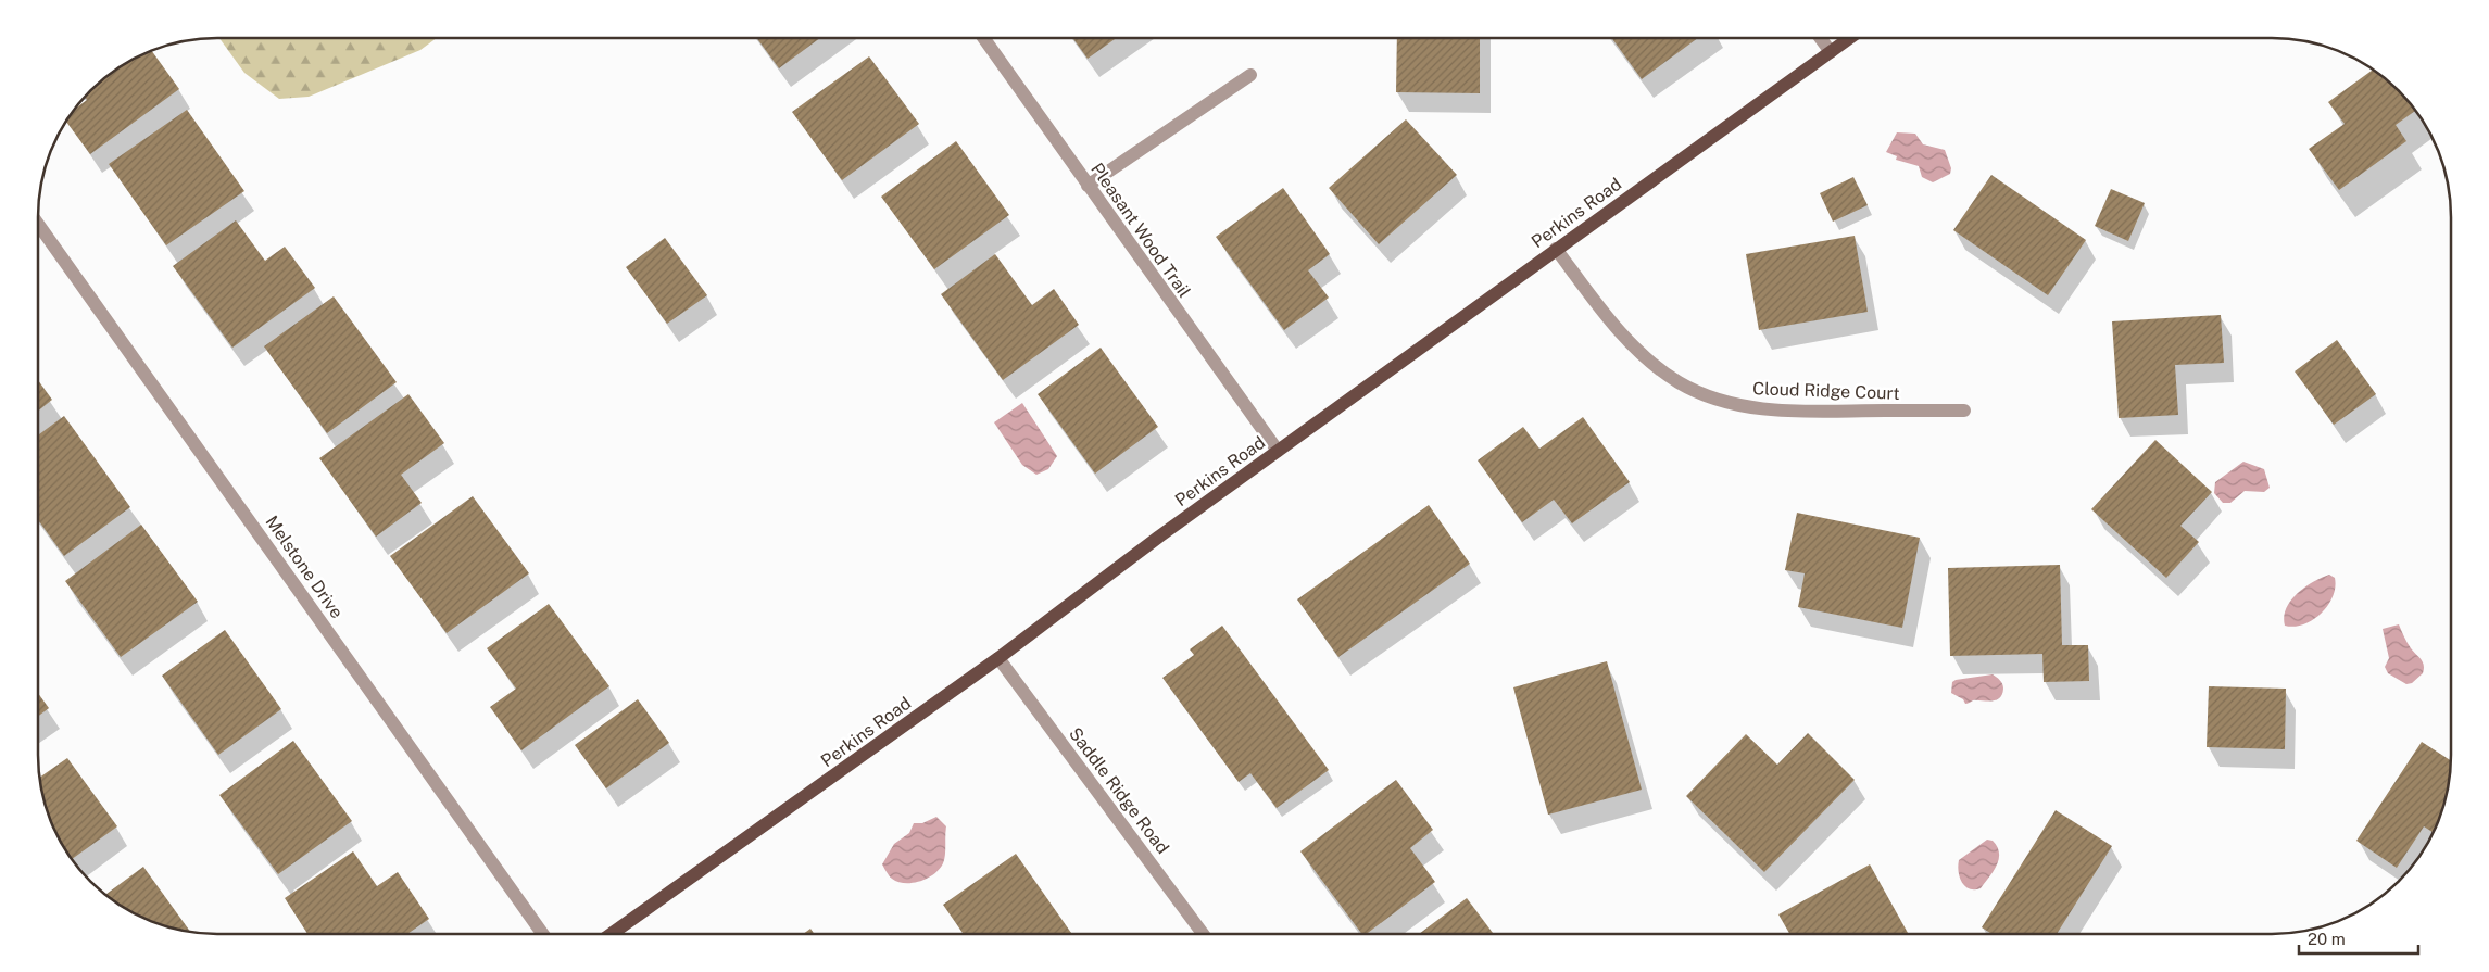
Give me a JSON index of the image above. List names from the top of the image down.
{
  "streets": {
    "main road": ["Perkins Road"],
    "street": [
      "Pleasant Wood Trail",
      "Cloud Ridge Court",
      "Melstone Drive",
      "Saddle Ridge Road"
    ]
  },
  "crossings": [
    ["Perkins Road", "Pleasant Wood Trail"],
    ["Perkins Road", "Cloud Ridge Court"],
    ["Perkins Road", "Saddle Ridge Road"]
  ],
  "scale_bar": "20 m"
}
